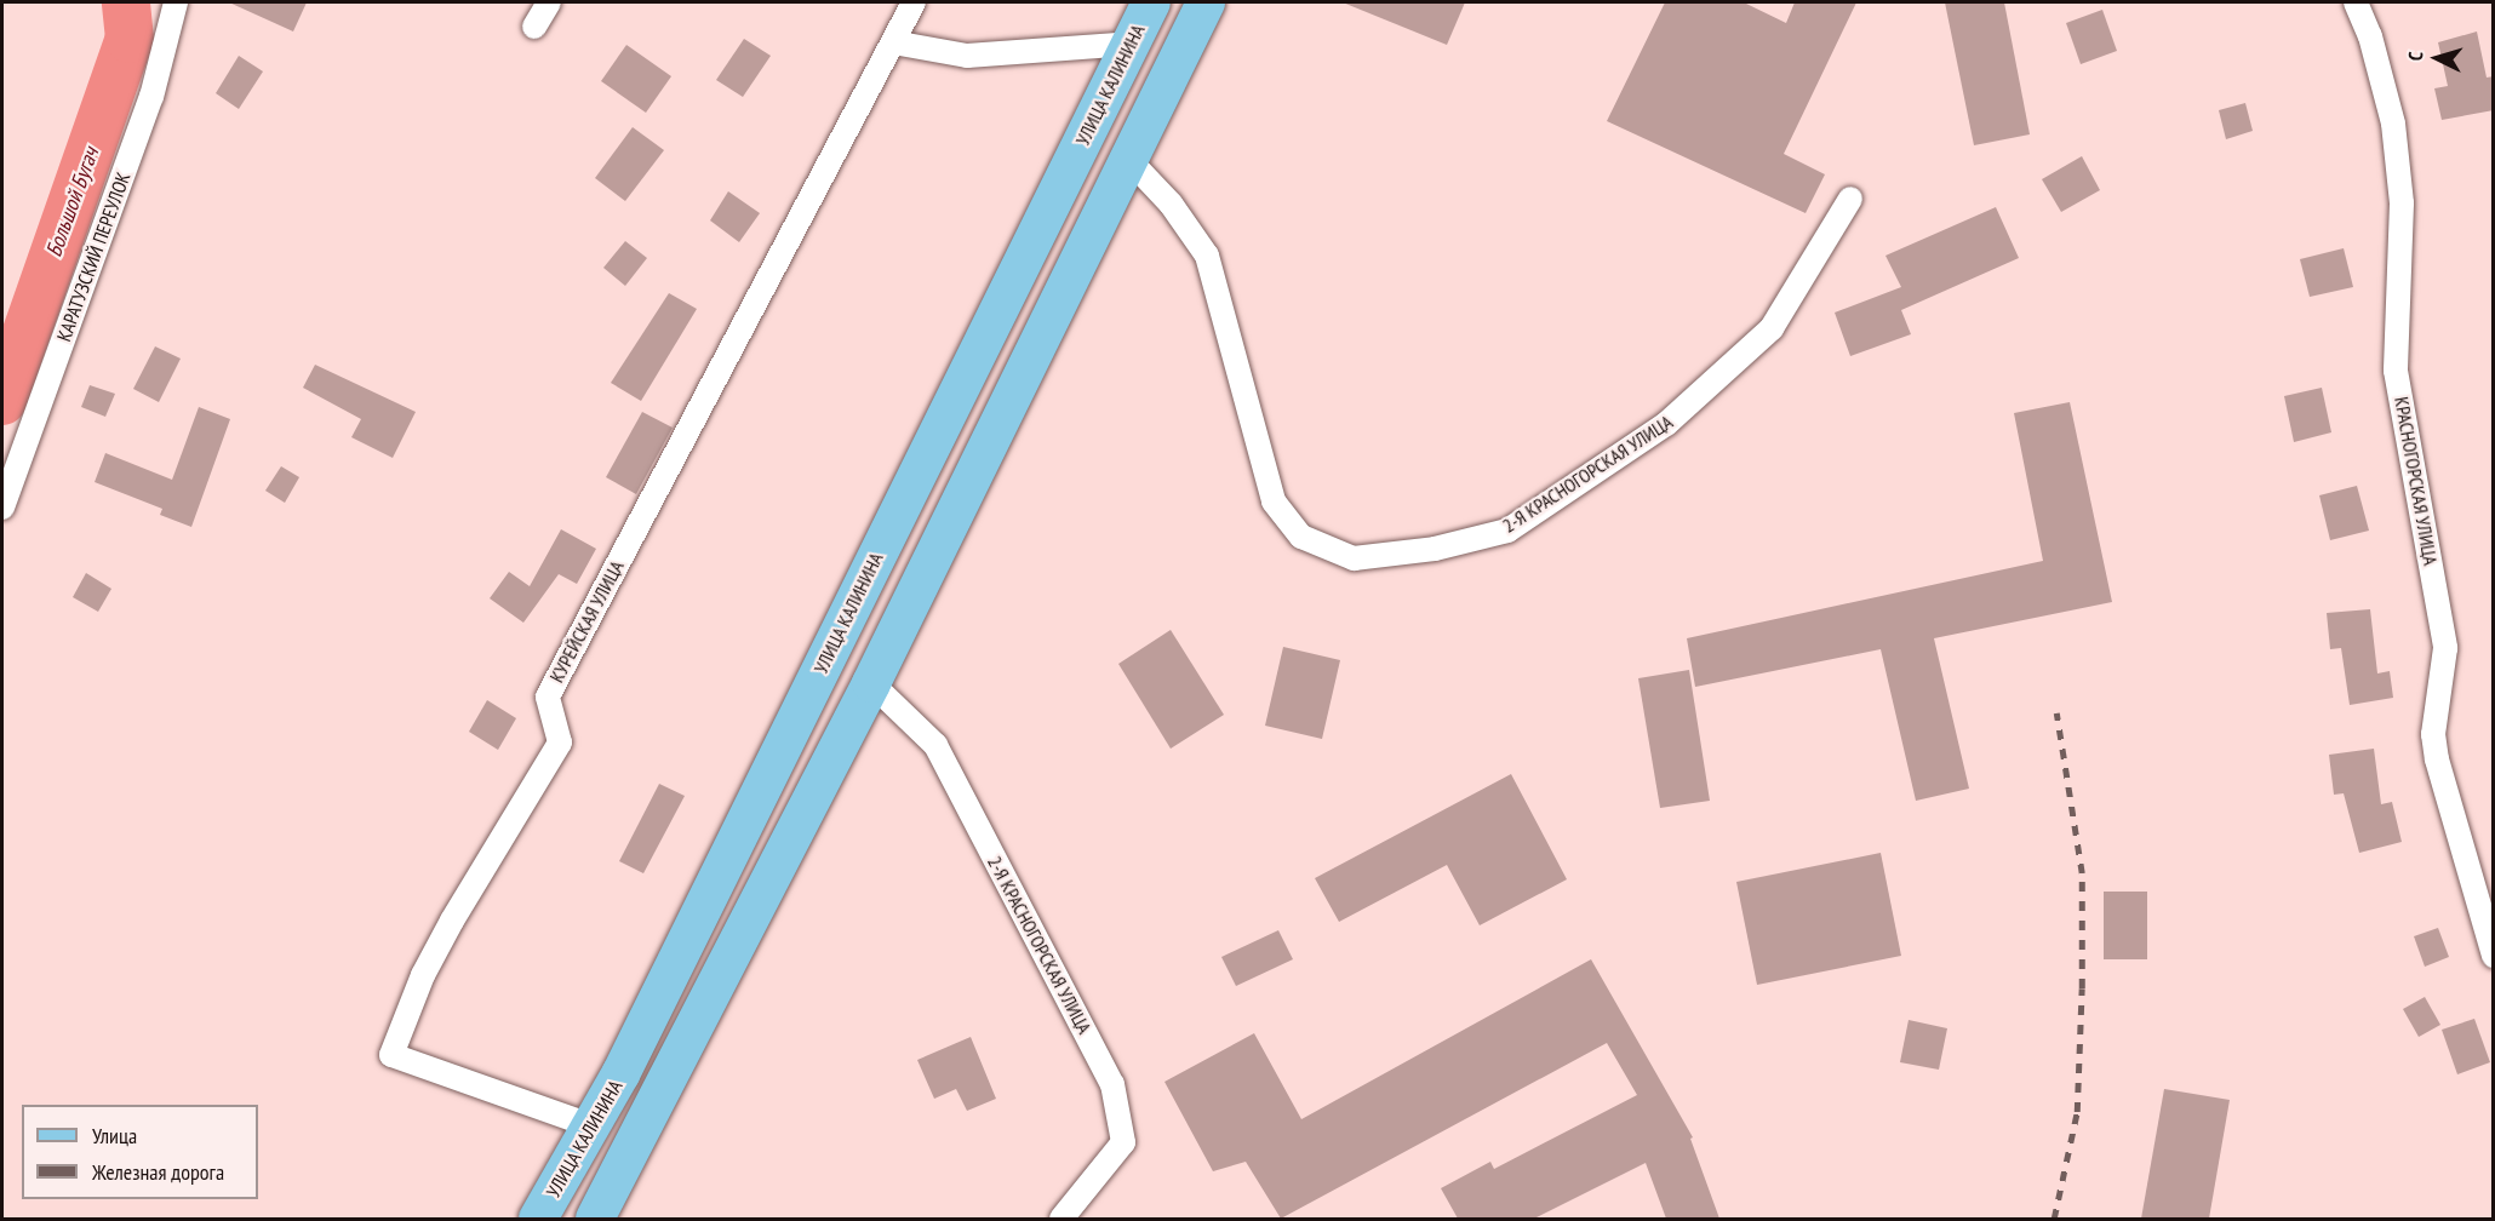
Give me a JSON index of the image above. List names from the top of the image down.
{
  "streets": {
    "main road": ["УЛИЦА КАЛИНИНА"],
    "street": [
      "КАРАТУЗСКИЙ ПЕРЕУЛОК",
      "2-Я КРАСНОГОРСКАЯ УЛИЦА",
      "КРАСНОГОРСКАЯ УЛИЦА",
      "КУРЕЙСКАЯ УЛИЦА"
    ]
  },
  "crossings": [
    ["УЛИЦА КАЛИНИНА", "КУРЕЙСКАЯ УЛИЦА"]
  ],
  "water": ["Большой Бугач"],
  "legend": ["Улица", "Железная дорога"],
  "north": "left"
}
